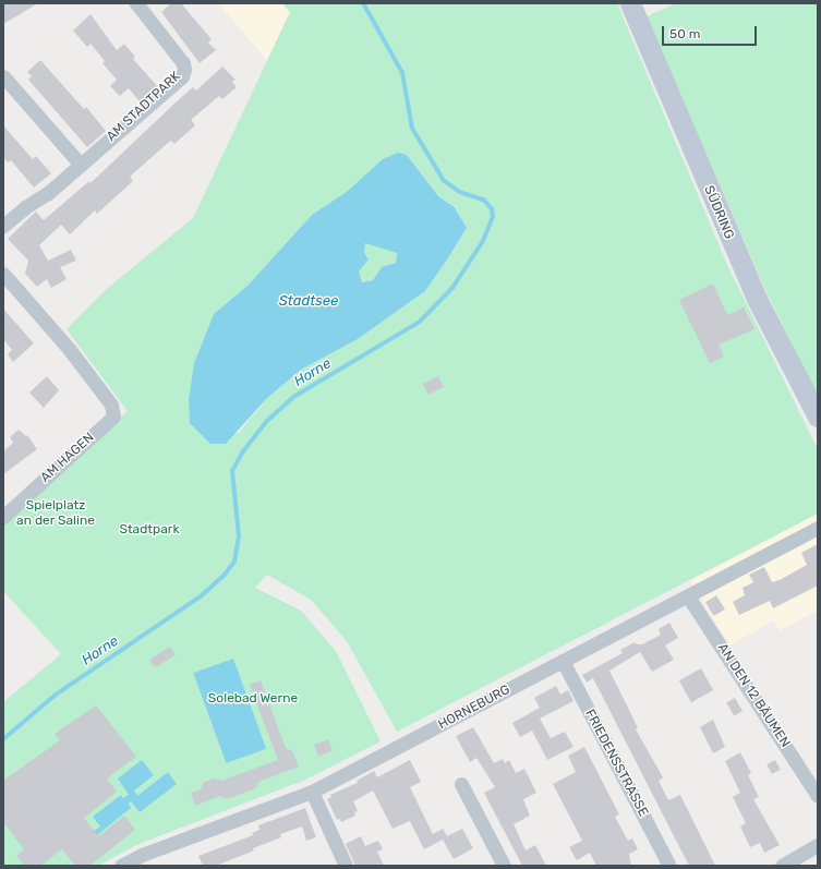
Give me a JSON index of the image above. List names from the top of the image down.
{
  "streets": {
    "street": [
      "AM STADTPARK",
      "SÜDRING",
      "AM HAGEN",
      "AN DEN 12 BÄUMEN",
      "HORNEBURG",
      "FRIEDENSSTRASSE"
    ]
  },
  "crossings": [
    ["AN DEN 12 BÄUMEN", "HORNEBURG"],
    ["HORNEBURG", "FRIEDENSSTRASSE"]
  ],
  "water": ["Stadtsee", "Horne"],
  "parks": ["Spielplatz an der Saline", "Stadtpark", "Solebad Werne"],
  "scale_bar": "50 m"
}
